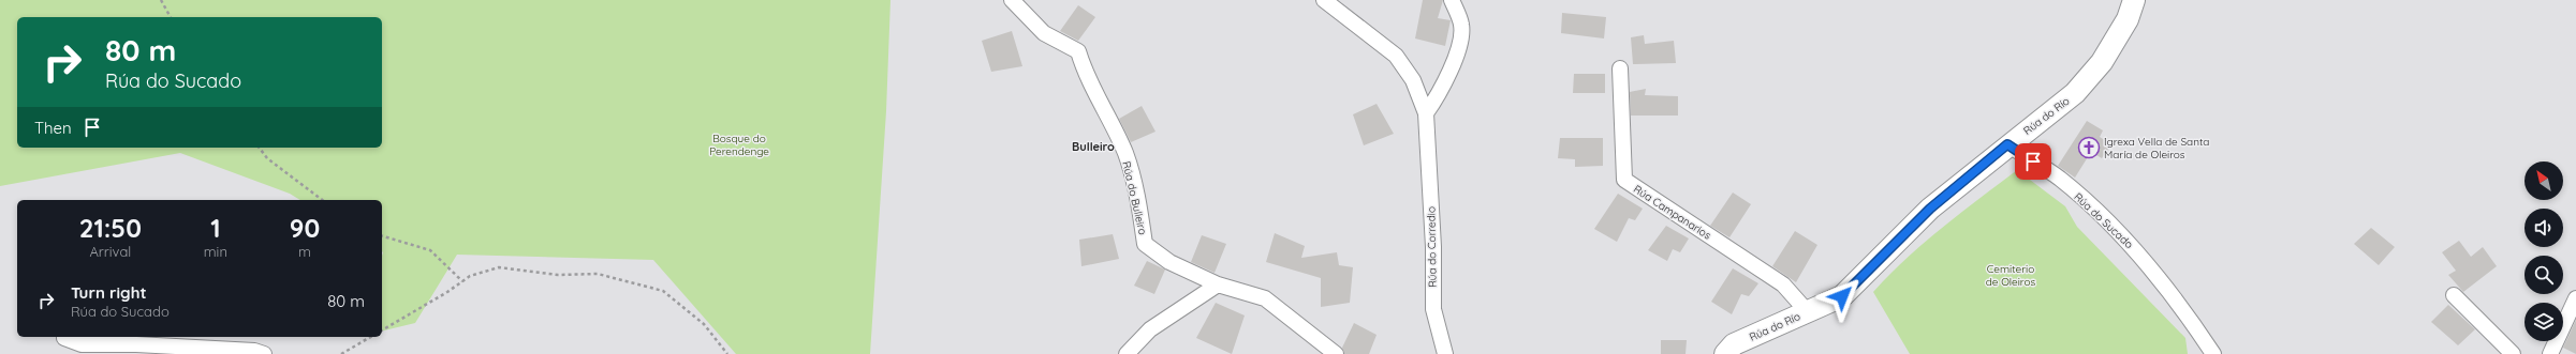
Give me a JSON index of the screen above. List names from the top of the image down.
{
  "streets": {
    "street": [
      "Rúa do Río",
      "Rúa do Bulleiro",
      "Rúa Campanarios",
      "Rúa do Sucado",
      "Rúa do Corredio"
    ]
  },
  "crossings": [
    ["Rúa do Río", "Rúa Campanarios"],
    ["Rúa do Río", "Rúa do Sucado"]
  ],
  "districts": ["Bulleiro"],
  "parks": ["Bosque do Perendenge", "Cemiterio de Oleiros"],
  "places": {
    "church": ["Igrexa Vella de Santa María de Oleiros"]
  },
  "north": "top left",
  "page": {
    "turn": ["80 m", "Rúa do Sucado"],
    "then": "Then",
    "eta": [
      "21:50",
      "Arrival",
      "1",
      "min",
      "90",
      "m"
    ],
    "list": [
      {
        "name": "Turn right",
        "note": "Rúa do Sucado",
        "value": "80 m"
      }
    ]
  }
}
